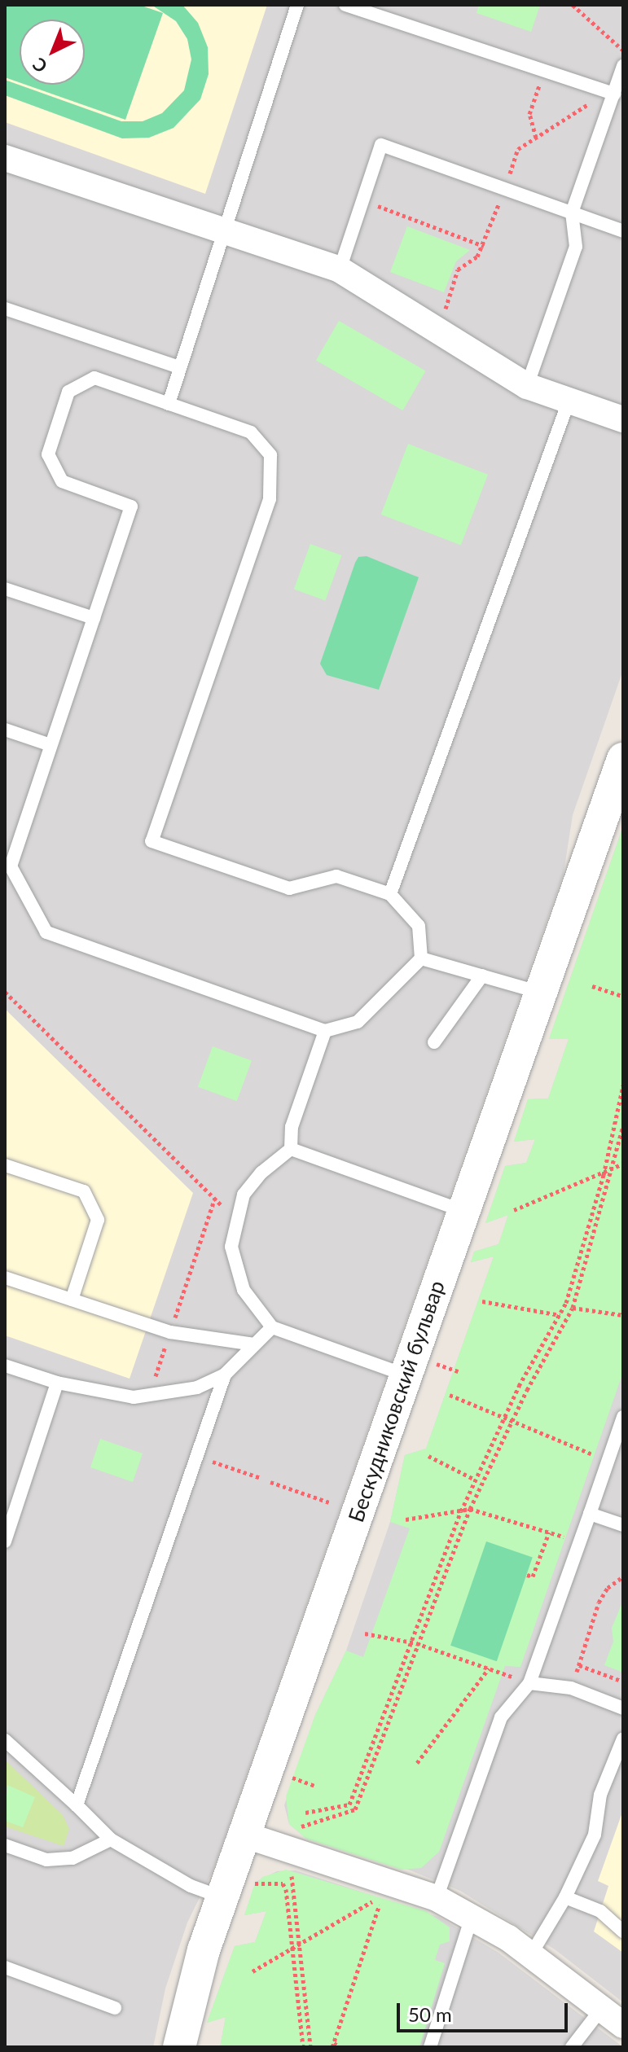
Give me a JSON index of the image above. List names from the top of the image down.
{
  "streets": {
    "street": ["Бескудниковский бульвар"]
  },
  "scale_bar": "50 m",
  "north": "bottom left"
}
